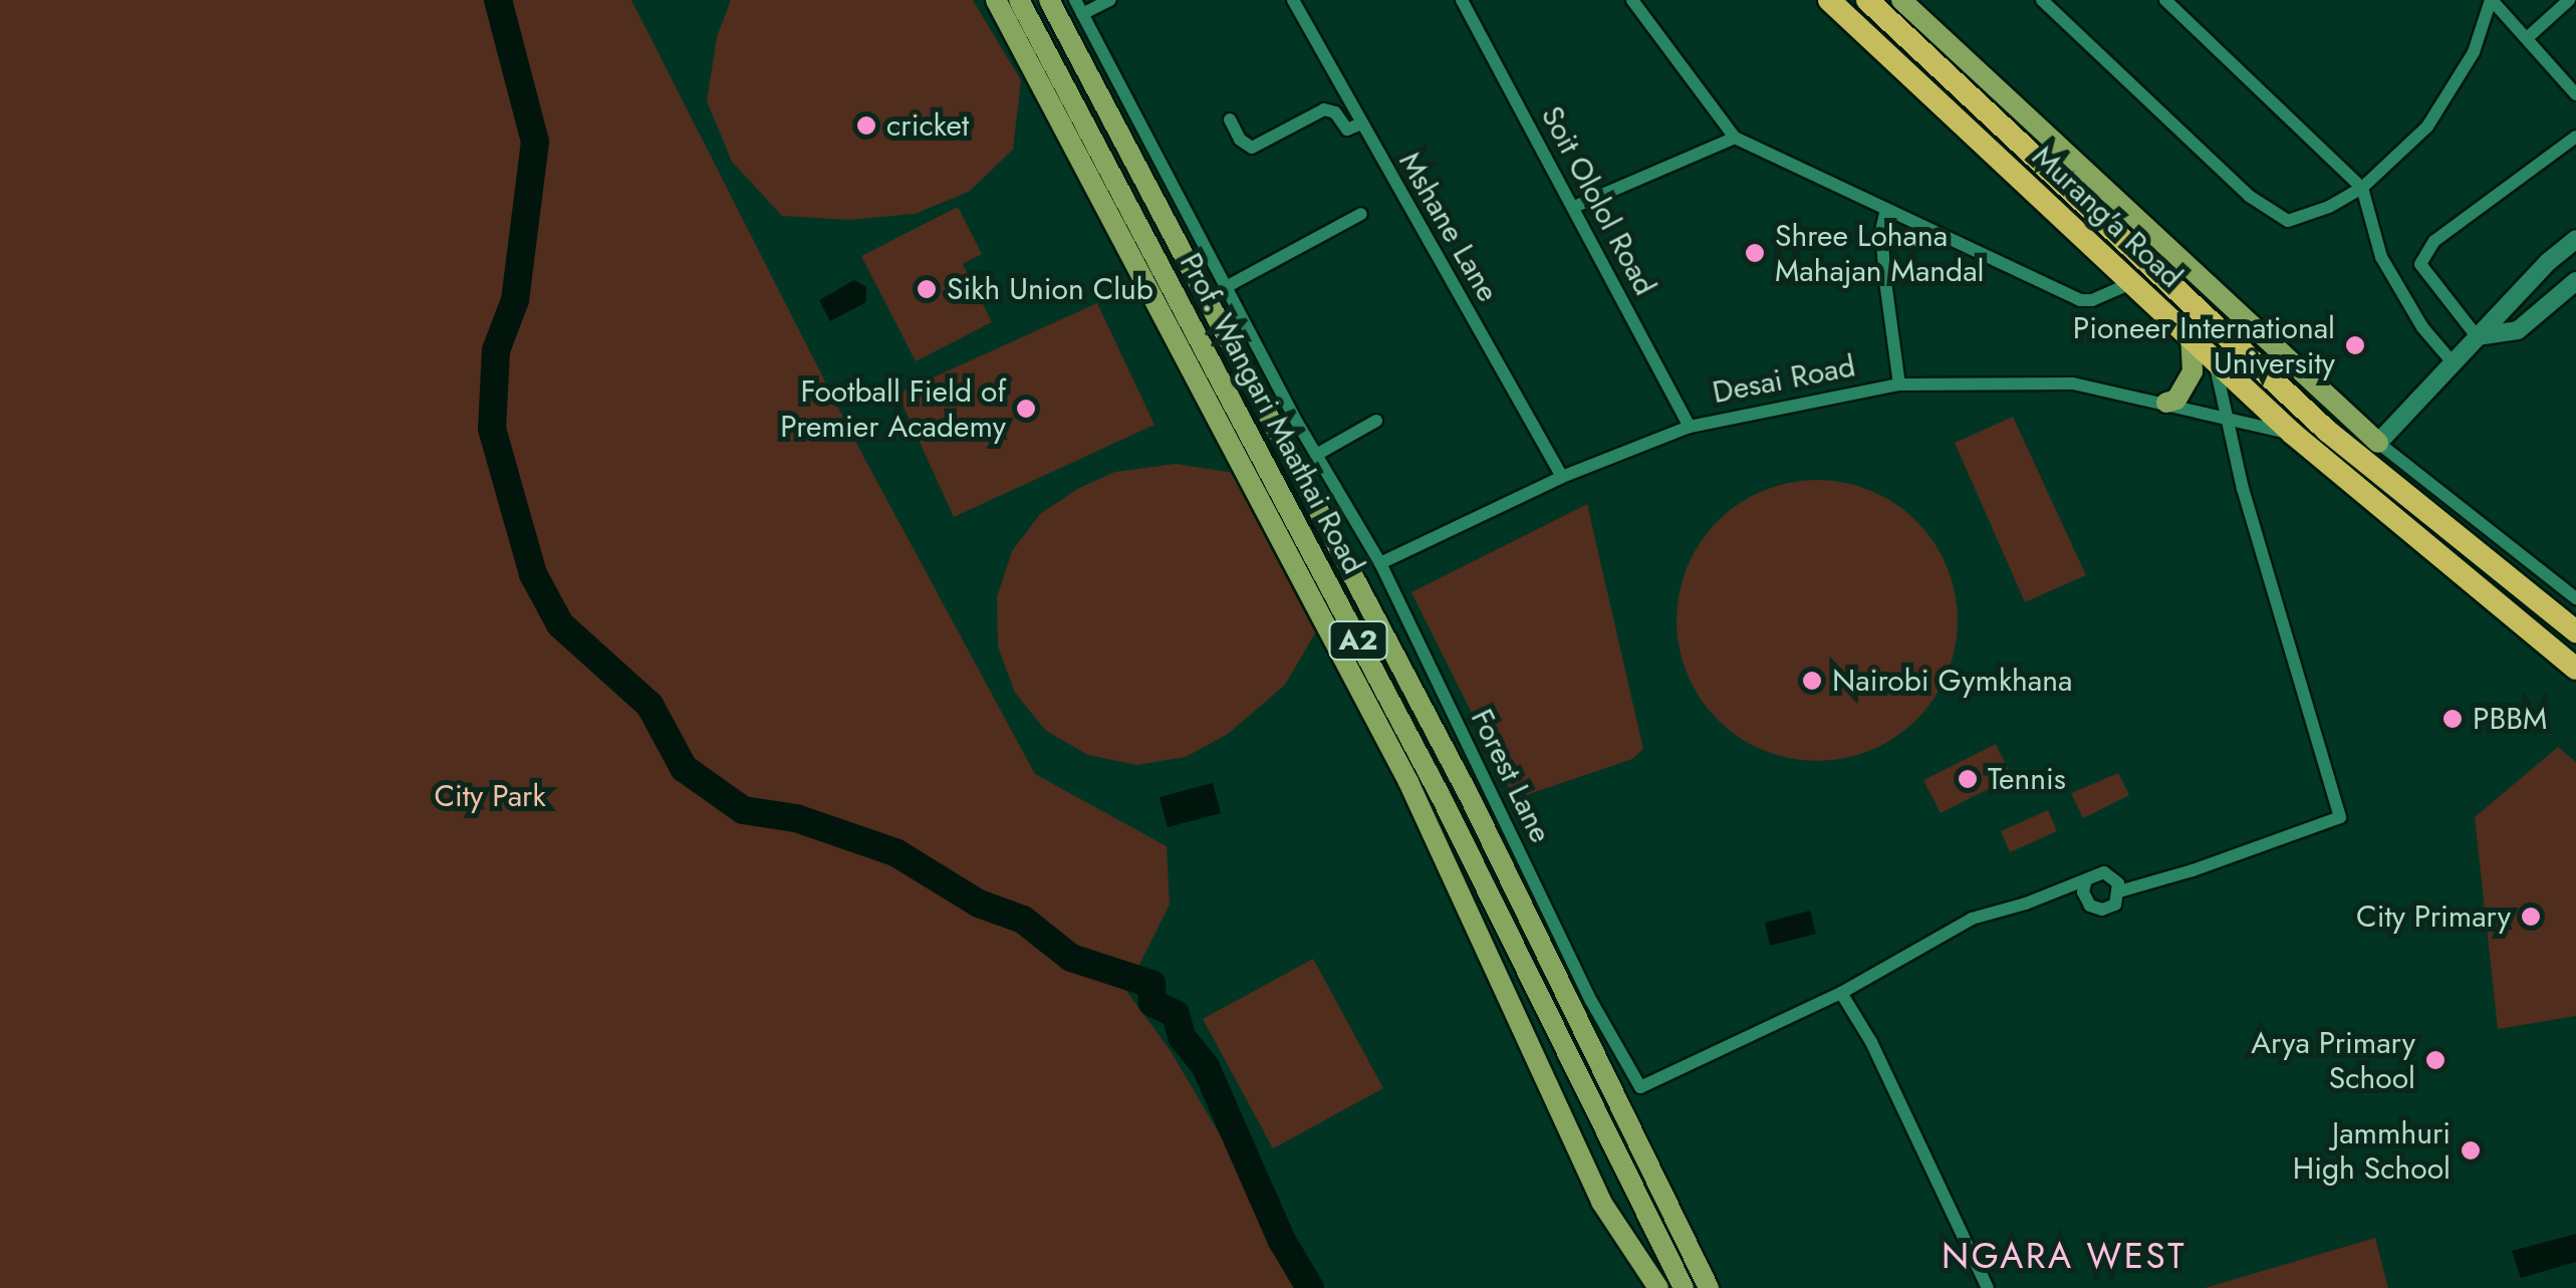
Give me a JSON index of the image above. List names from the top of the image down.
{
  "streets": {
    "highway": ["Murang'a Road"],
    "main road": ["Prof. Wangari Maathai Road", "A2"],
    "street": [
      "Soit Ololol Road",
      "Mshane Lane",
      "Desai Road",
      "Forest Lane"
    ]
  },
  "crossings": [
    ["Soit Ololol Road", "Desai Road"],
    ["Murang'a Road", "Desai Road"],
    ["Mshane Lane", "Desai Road"],
    ["Desai Road", "Forest Lane"]
  ],
  "districts": ["NGARA WEST"],
  "parks": ["City Park"],
  "places": [
    "cricket",
    "Shree Lohana Mahajan Mandal",
    "Sikh Union Club",
    "Pioneer International University",
    "Football Field of Premier Academy",
    "Nairobi Gymkhana",
    "PBBM",
    "Tennis",
    "City Primary",
    "Arya Primary School",
    "Jammhuri High School"
  ]
}
